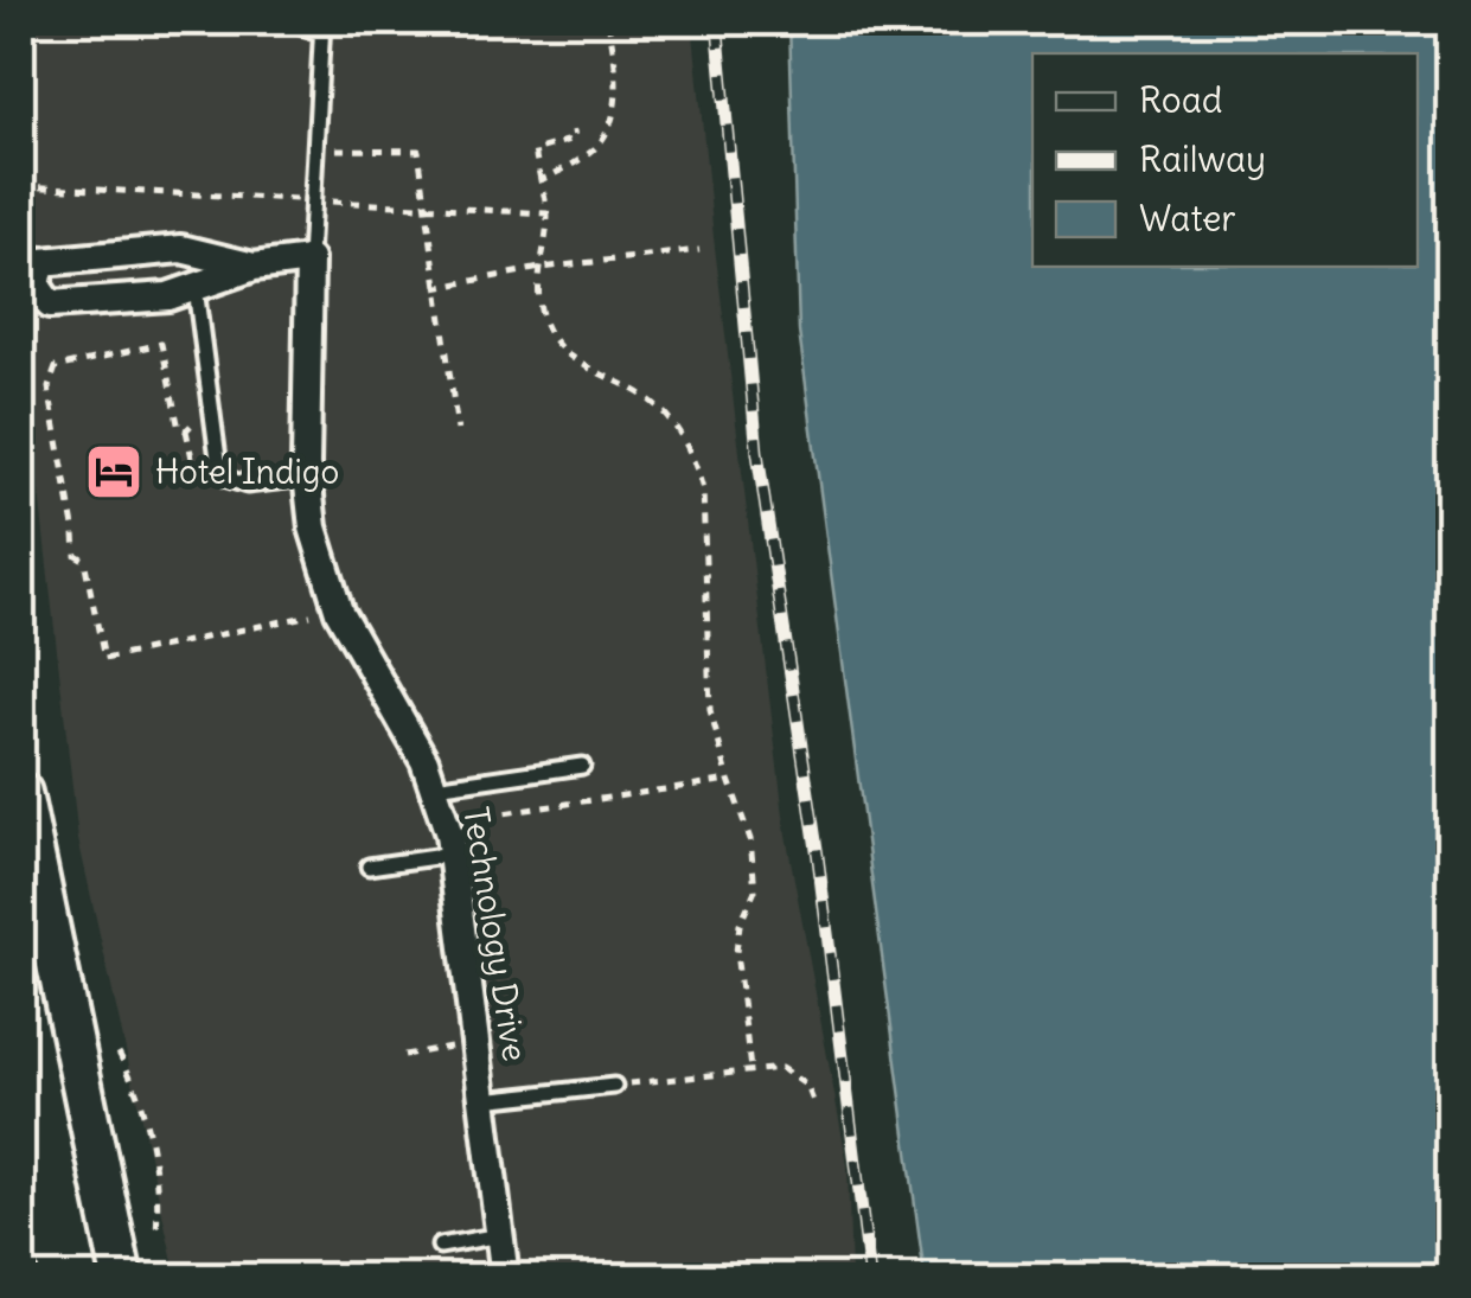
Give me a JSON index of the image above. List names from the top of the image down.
{
  "streets": {
    "street": ["Technology Drive"]
  },
  "places": {
    "hotel": ["Hotel Indigo"]
  },
  "legend": ["Road", "Railway", "Water"]
}
